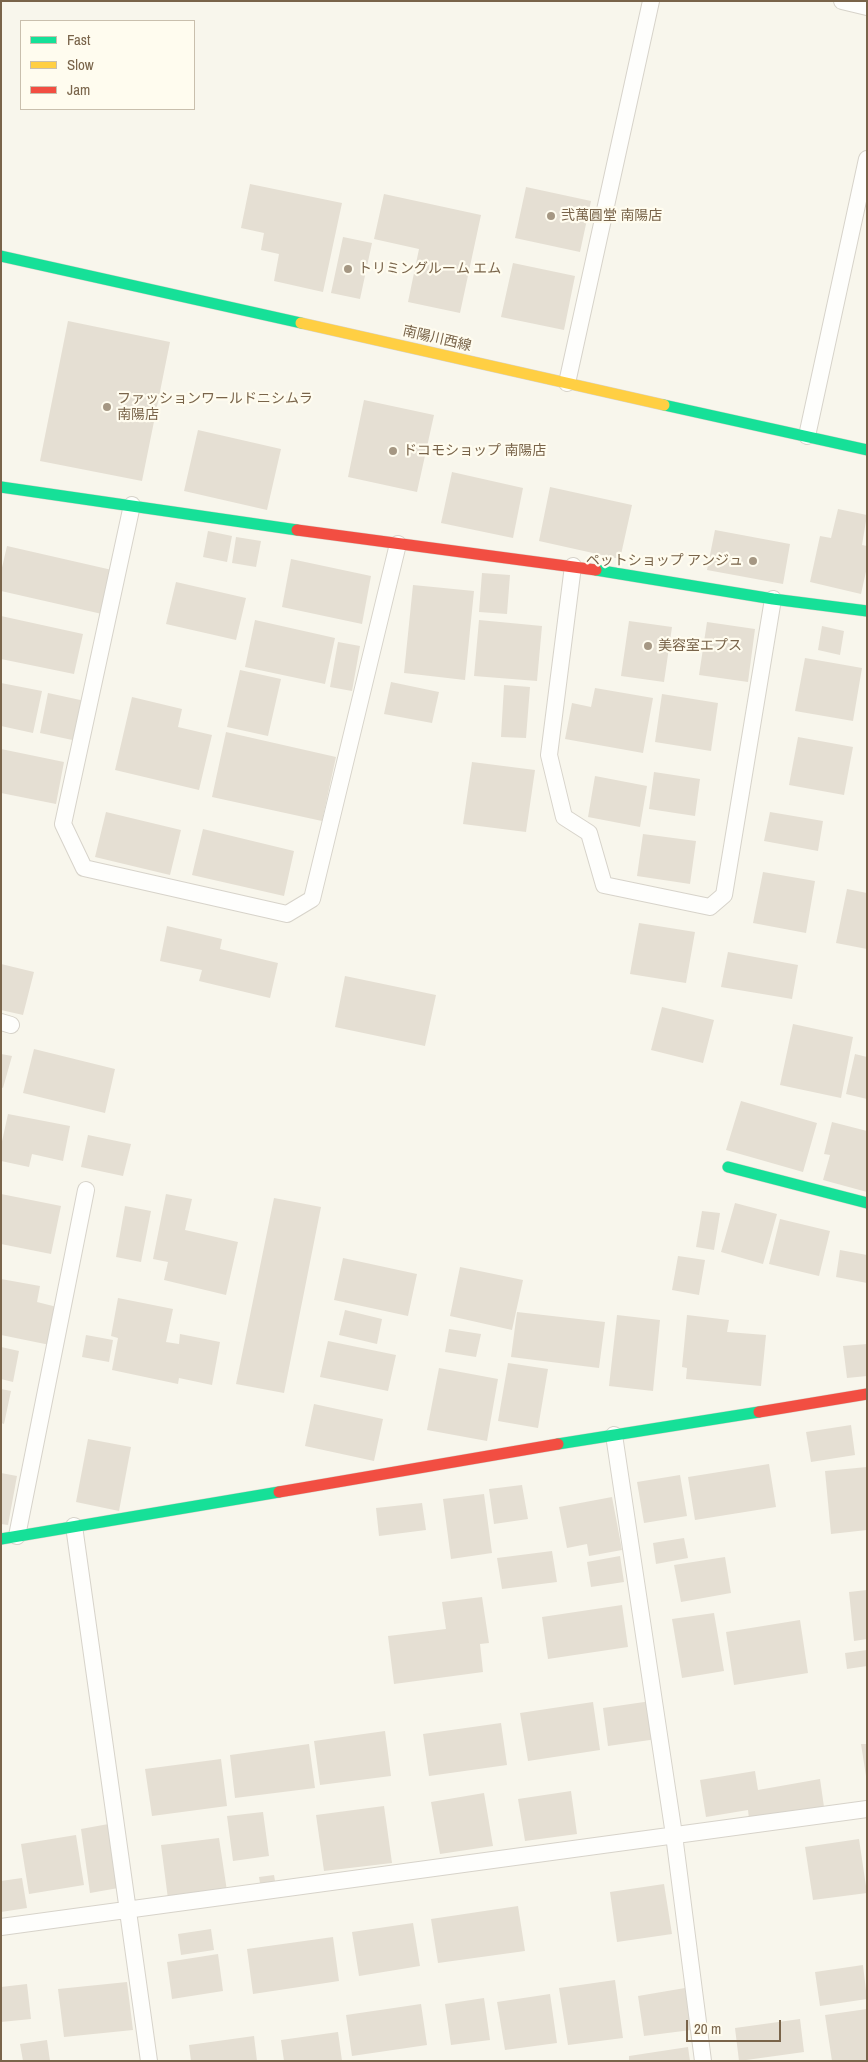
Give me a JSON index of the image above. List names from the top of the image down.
{
  "streets": {
    "street": ["南陽川西線"]
  },
  "places": [
    "弐萬圓堂 南陽店",
    "トリミングルーム エム",
    "ファッションワールドニシムラ 南陽店",
    "ドコモショップ 南陽店",
    "ペットショップ アンジュ",
    "美容室エプス"
  ],
  "legend": ["Fast", "Slow", "Jam"],
  "scale_bar": "20 m"
}
